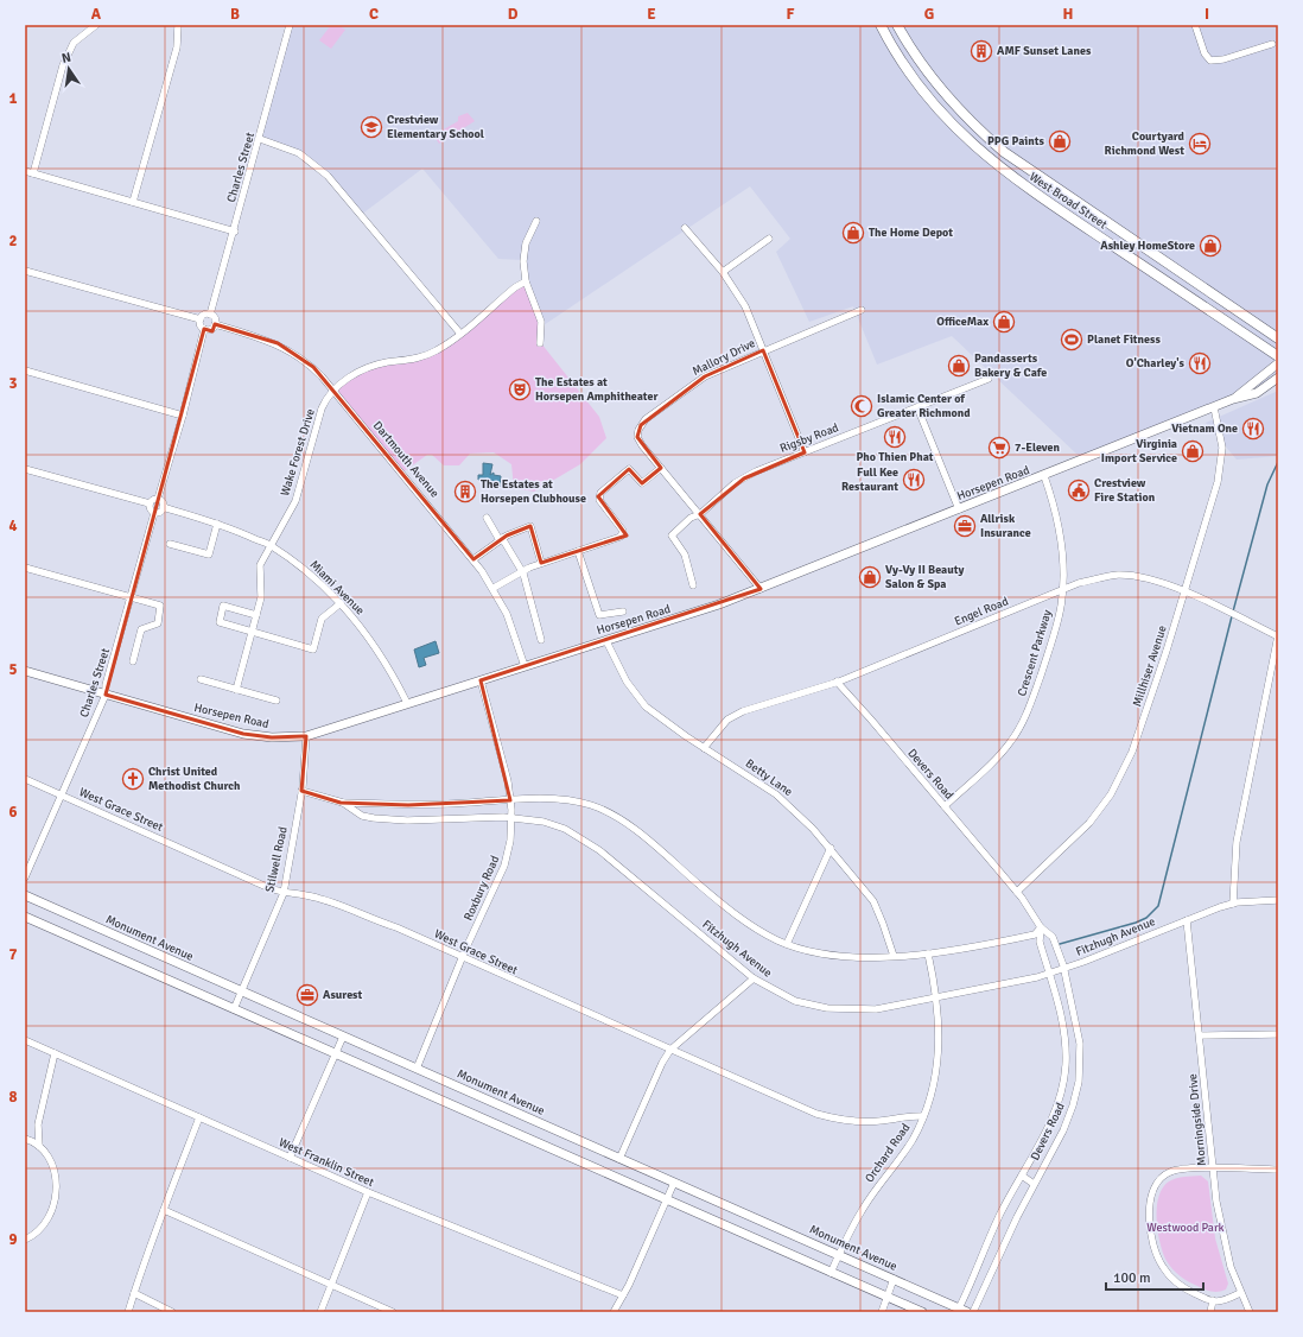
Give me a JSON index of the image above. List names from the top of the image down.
{
  "streets": {
    "main road": ["West Broad Street"],
    "street": [
      "Charles Street",
      "Mallory Drive",
      "Rigsby Road",
      "Wake Forest Drive",
      "Dartmouth Avenue",
      "Horsepen Road",
      "Miami Avenue",
      "Engel Road",
      "Crescent Parkway",
      "Millhiser Avenue",
      "Devers Road",
      "Betty Lane",
      "West Grace Street",
      "Stilwell Road",
      "Roxbury Road",
      "Fitzhugh Avenue",
      "Monument Avenue",
      "Morningside Drive",
      "Orchard Road",
      "West Franklin Street"
    ]
  },
  "crossings": [
    ["Charles Street", "Dartmouth Avenue"],
    ["Charles Street", "Horsepen Road"],
    ["Charles Street", "Miami Avenue"],
    ["Charles Street", "West Grace Street"],
    ["Wake Forest Drive", "Dartmouth Avenue"],
    ["Wake Forest Drive", "Miami Avenue"],
    ["Dartmouth Avenue", "Horsepen Road"],
    ["Horsepen Road", "Miami Avenue"],
    ["Horsepen Road", "Crescent Parkway"],
    ["Horsepen Road", "Millhiser Avenue"],
    ["Horsepen Road", "Betty Lane"],
    ["Horsepen Road", "Stilwell Road"],
    ["Horsepen Road", "Roxbury Road"],
    ["Engel Road", "Crescent Parkway"],
    ["Engel Road", "Millhiser Avenue"],
    ["Engel Road", "Devers Road"],
    ["Engel Road", "Betty Lane"],
    ["Crescent Parkway", "Devers Road"],
    ["Millhiser Avenue", "Devers Road"],
    ["Devers Road", "Fitzhugh Avenue"],
    ["Devers Road", "Monument Avenue"],
    ["Betty Lane", "Fitzhugh Avenue"],
    ["West Grace Street", "Stilwell Road"],
    ["West Grace Street", "Roxbury Road"],
    ["West Grace Street", "Orchard Road"],
    ["Stilwell Road", "Fitzhugh Avenue"],
    ["Stilwell Road", "Monument Avenue"],
    ["Roxbury Road", "Fitzhugh Avenue"],
    ["Roxbury Road", "Monument Avenue"],
    ["Fitzhugh Avenue", "Morningside Drive"],
    ["Fitzhugh Avenue", "Orchard Road"],
    ["Monument Avenue", "Orchard Road"]
  ],
  "parks": ["Westwood Park"],
  "places": {
    "building": ["AMF Sunset Lanes", "The Estates at Horsepen Clubhouse"],
    "school or university": ["Crestview Elementary School"],
    "shop": [
      "PPG Paints",
      "The Home Depot",
      "Ashley HomeStore",
      "OfficeMax",
      "Pandasserts Bakery & Cafe",
      "Virginia Import Service",
      "Vy-Vy II Beauty Salon & Spa"
    ],
    "hotel": ["Courtyard Richmond West"],
    "sports": ["Planet Fitness"],
    "restaurant": [
      "O'Charley's",
      "Vietnam One",
      "Pho Thien Phat",
      "Full Kee Restaurant"
    ],
    "theatre": ["The Estates at Horsepen Amphitheater"],
    "mosque": ["Islamic Center of Greater Richmond"],
    "supermarket": ["7-Eleven"],
    "public building": ["Crestview Fire Station"],
    "office": ["Allrisk Insurance", "Asurest"],
    "church": ["Christ United Methodist Church"]
  },
  "scale_bar": "100 m",
  "north": "top",
  "grid": {
    "columns": [
      "A",
      "B",
      "C",
      "D",
      "E",
      "F",
      "G",
      "H",
      "I"
    ],
    "rows": [
      "1",
      "2",
      "3",
      "4",
      "5",
      "6",
      "7",
      "8",
      "9"
    ]
  }
}
